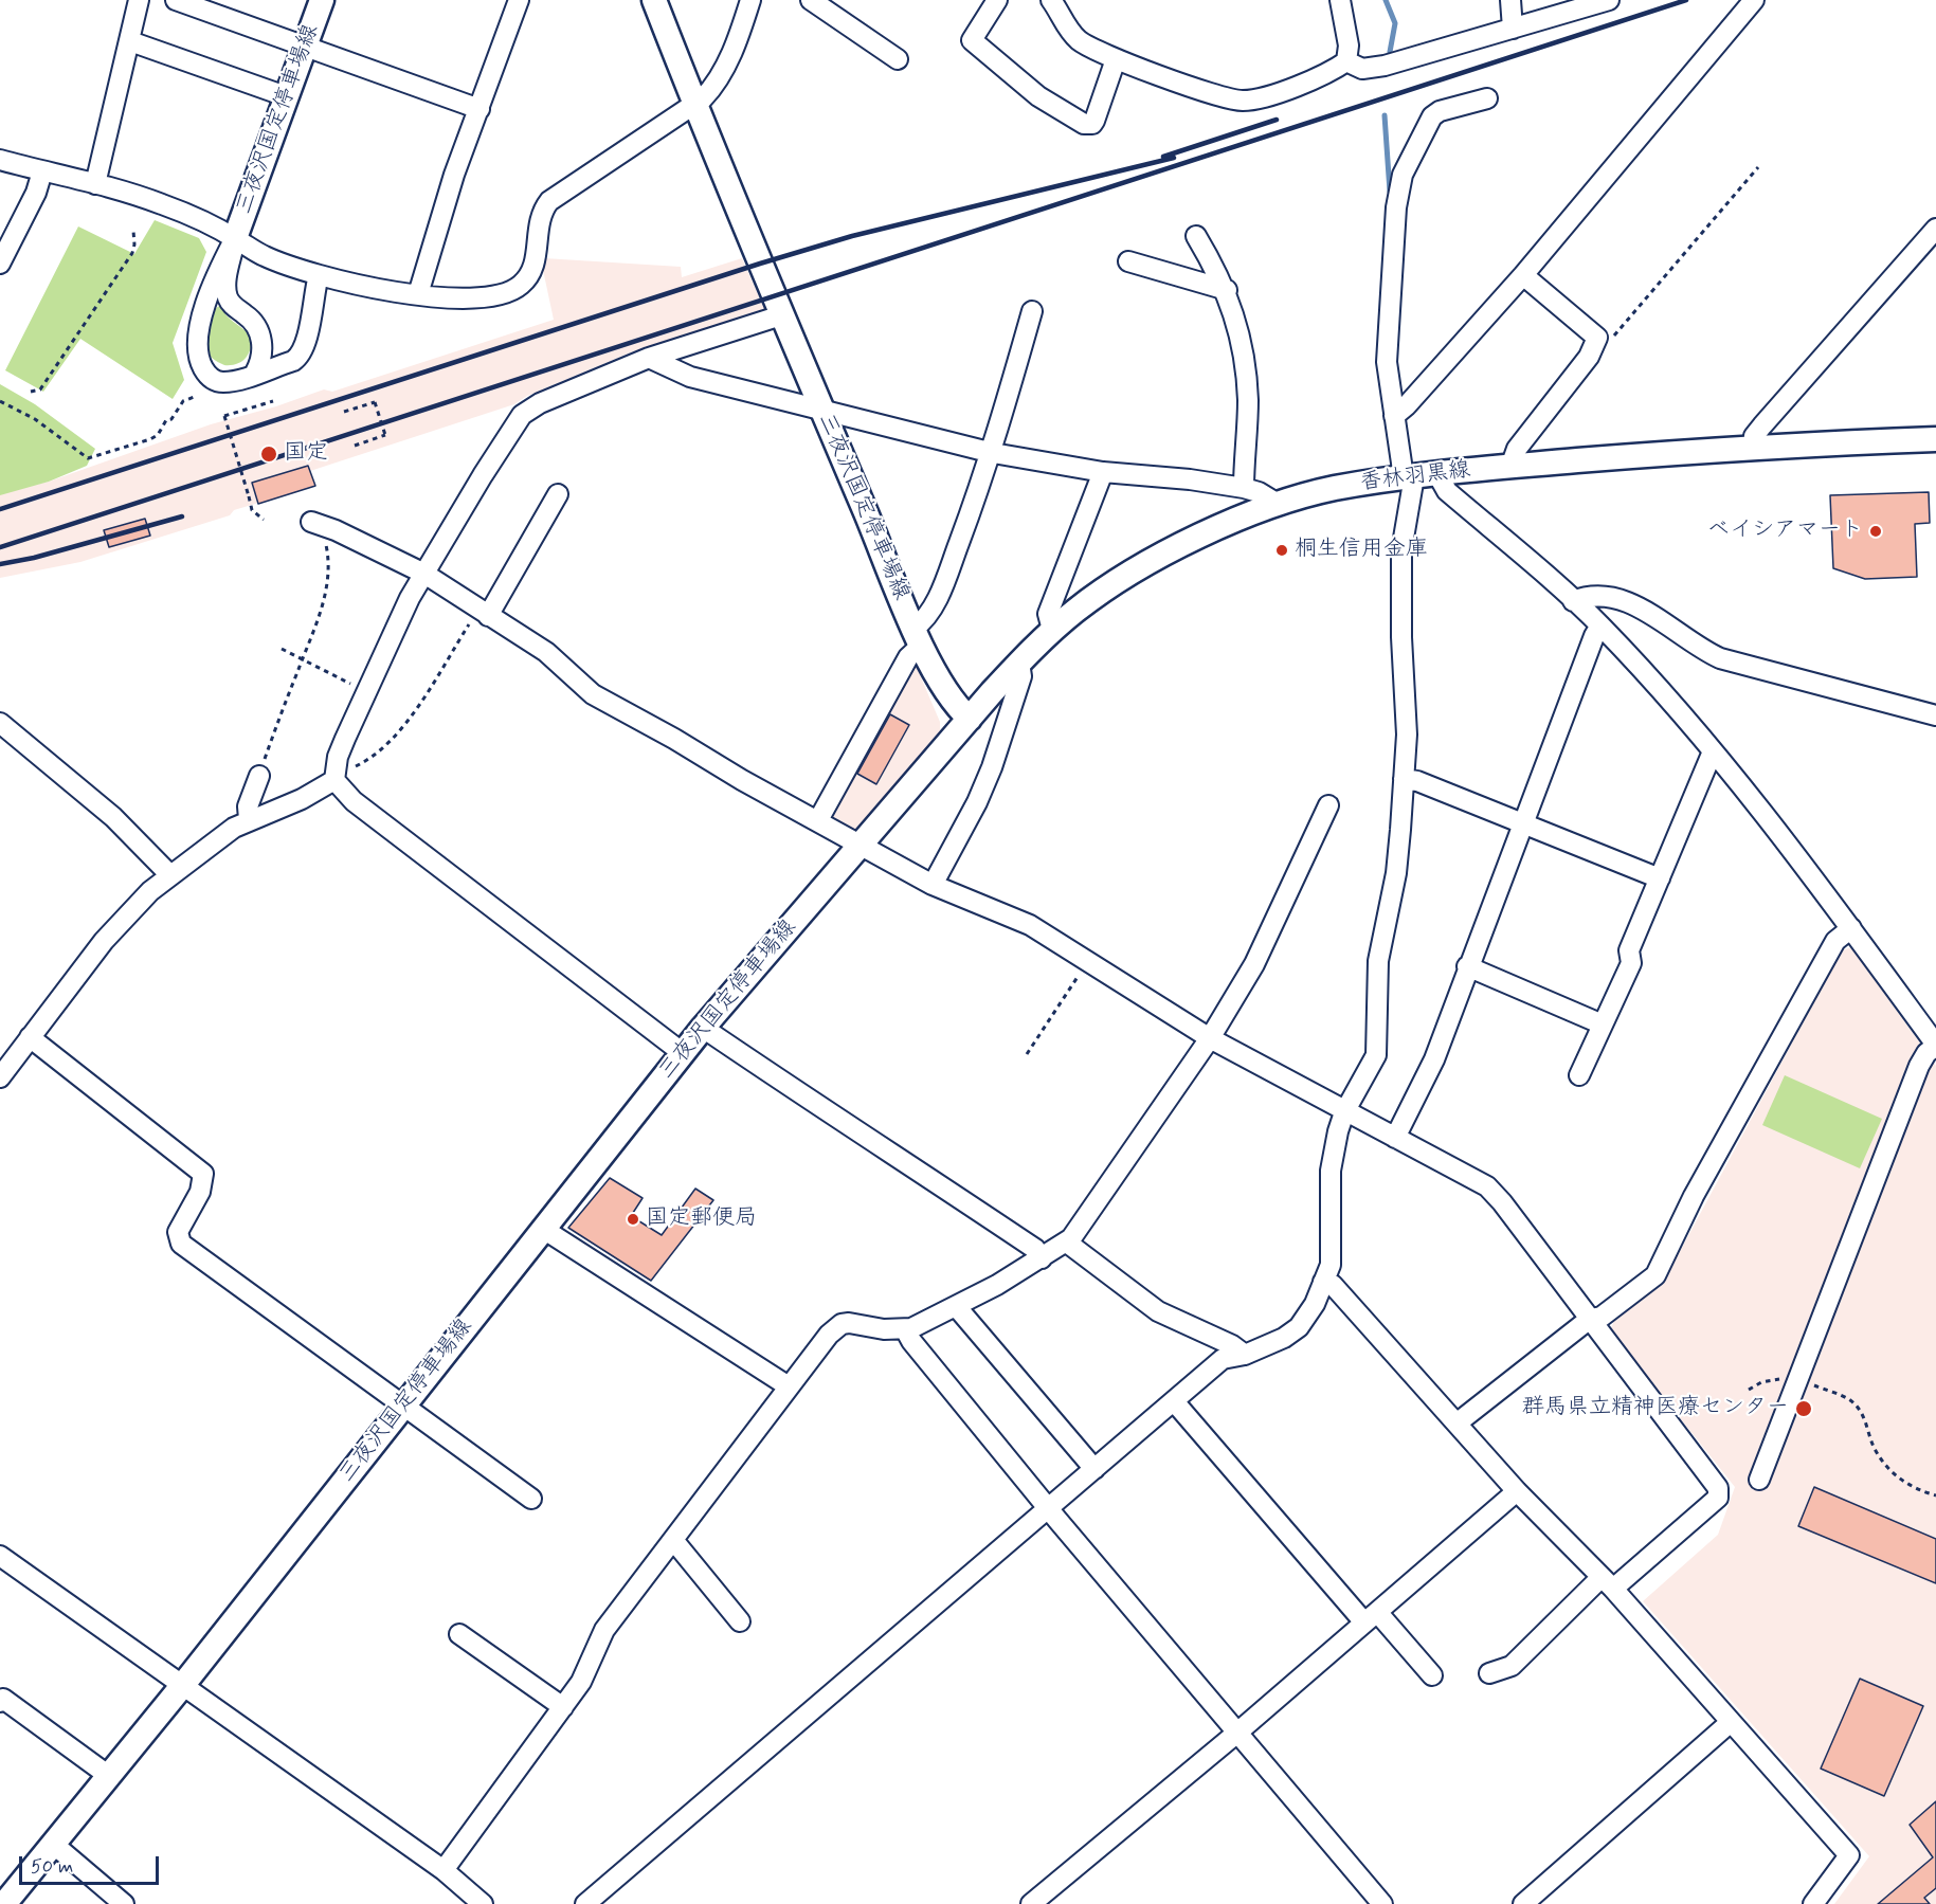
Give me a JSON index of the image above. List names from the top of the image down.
{
  "streets": {
    "main road": ["三夜沢国定停車場線", "香林羽黒線"]
  },
  "crossings": [
    ["三夜沢国定停車場線", "香林羽黒線"]
  ],
  "places": [
    "国定",
    "ベイシアマート",
    "桐生信用金庫",
    "国定郵便局",
    "群馬県立精神医療センター"
  ],
  "scale_bar": "50 m"
}
